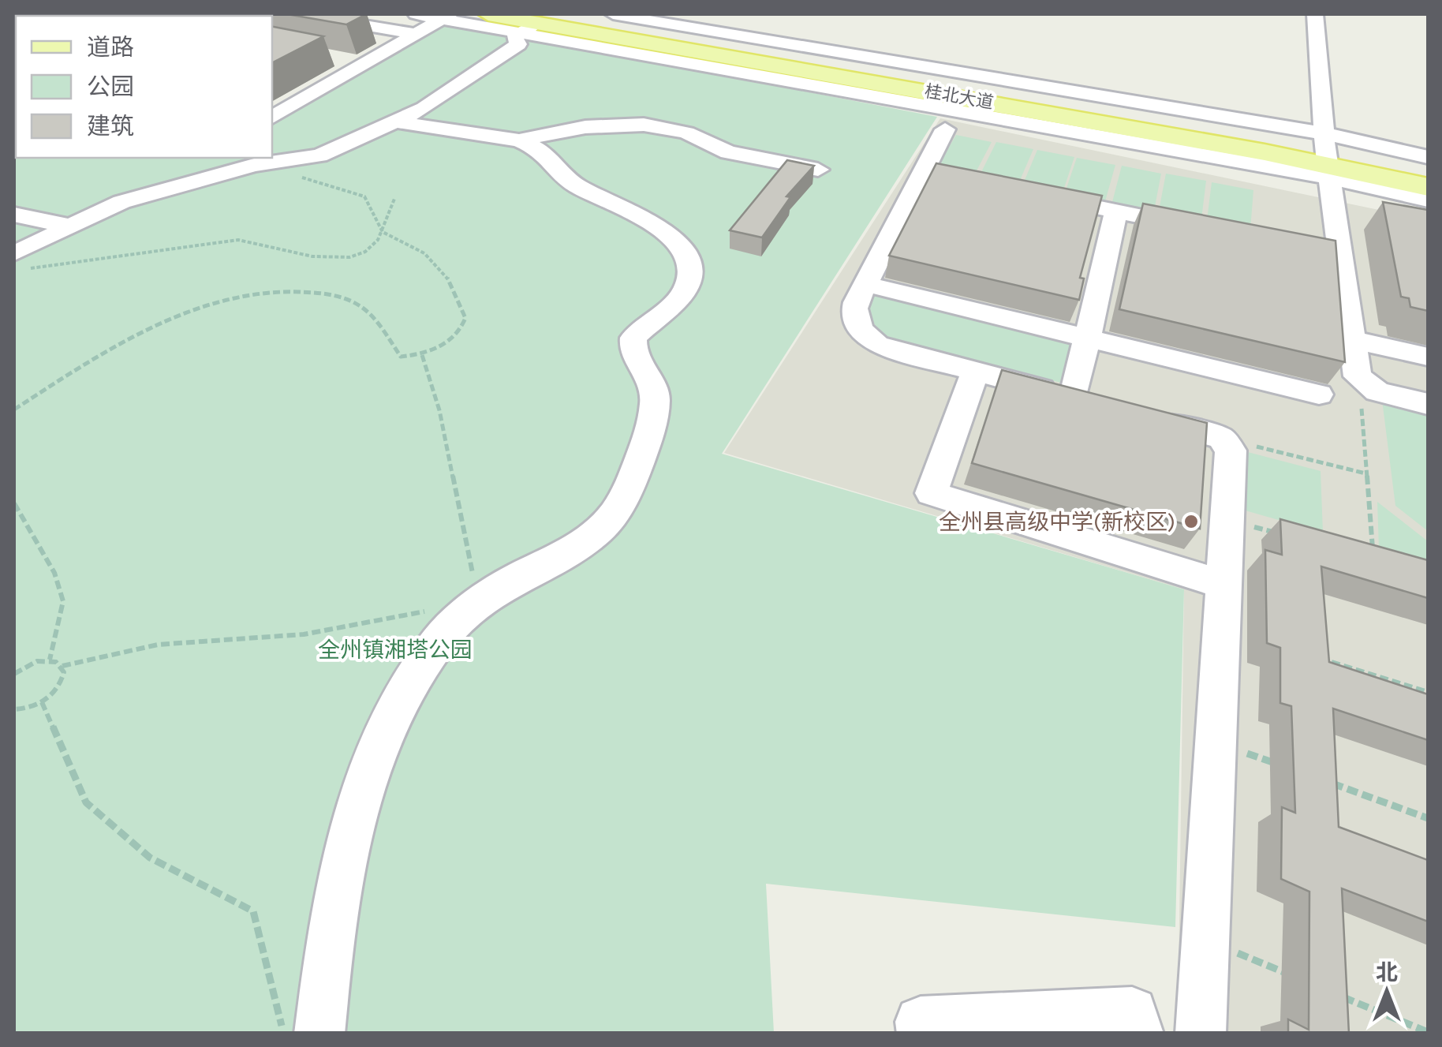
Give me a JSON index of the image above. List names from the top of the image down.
{
  "streets": {
    "main road": ["桂北大道"]
  },
  "parks": ["全州镇湘塔公园"],
  "places": ["全州县高级中学(新校区)"],
  "legend": ["道路", "公园", "建筑"],
  "north": "top"
}
